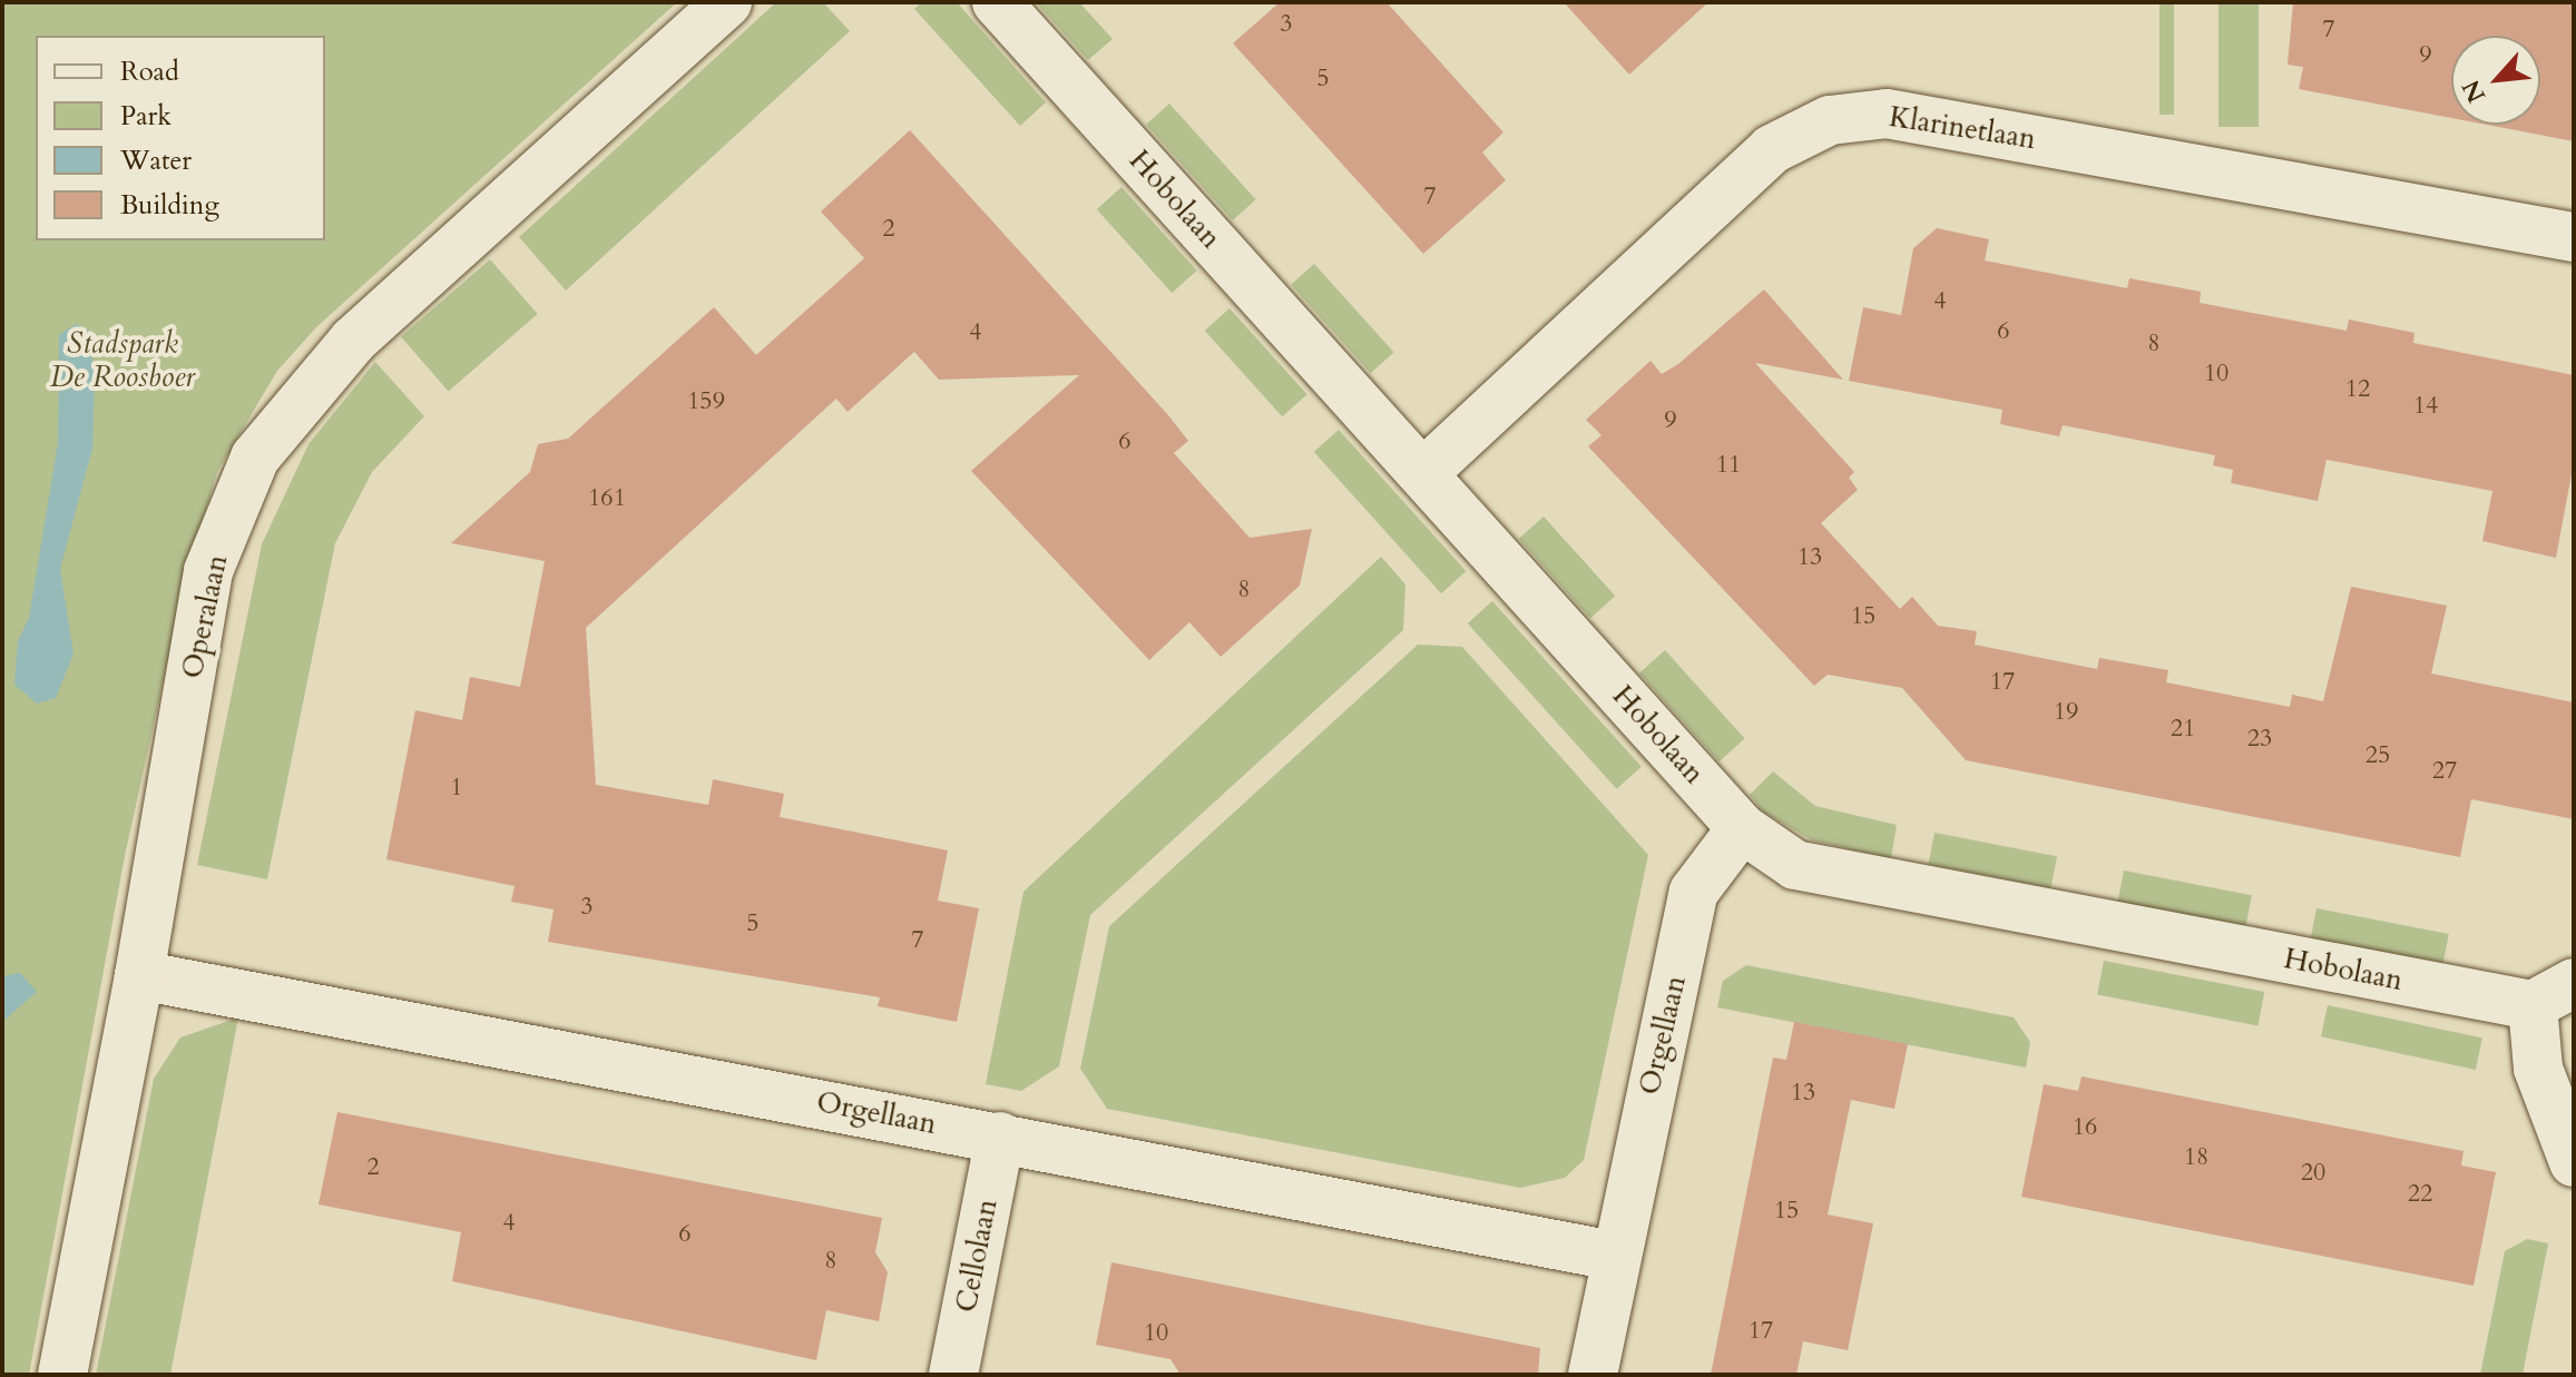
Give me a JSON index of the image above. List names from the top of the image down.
{
  "streets": {
    "street": [
      "Klarinetlaan",
      "Hobolaan",
      "Operalaan",
      "Orgellaan",
      "Cellolaan"
    ]
  },
  "crossings": [
    ["Klarinetlaan", "Hobolaan"],
    ["Hobolaan", "Orgellaan"],
    ["Operalaan", "Orgellaan"],
    ["Orgellaan", "Cellolaan"]
  ],
  "parks": ["Stadspark De Roosboer"],
  "house_numbers": [
    "3",
    "7",
    "9",
    "5",
    "7",
    "2",
    "4",
    "6",
    "4",
    "8",
    "10",
    "12",
    "159",
    "14",
    "9",
    "6",
    "11",
    "161",
    "13",
    "8",
    "15",
    "17",
    "19",
    "21",
    "23",
    "25",
    "27",
    "1",
    "3",
    "5",
    "7",
    "13",
    "16",
    "18",
    "2",
    "20",
    "22",
    "15",
    "4",
    "6",
    "8",
    "17",
    "10"
  ],
  "legend": [
    "Road",
    "Park",
    "Water",
    "Building"
  ],
  "north": "bottom left"
}
